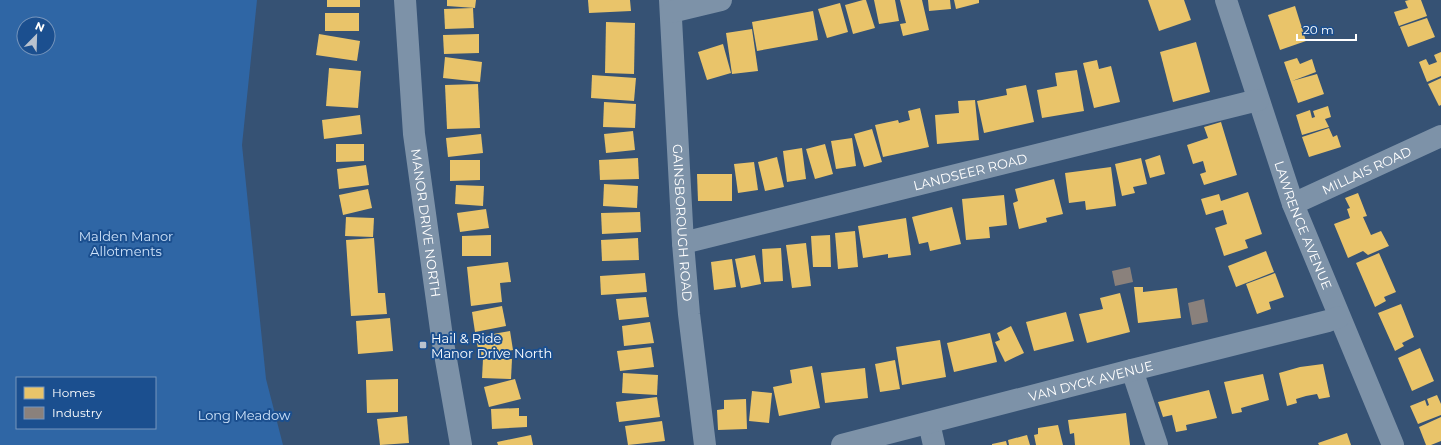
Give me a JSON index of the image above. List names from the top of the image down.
{
  "streets": {
    "street": [
      "MILLAIS ROAD",
      "LANDSEER ROAD",
      "MANOR DRIVE NORTH",
      "GAINSBOROUGH ROAD",
      "LAWRENCE AVENUE",
      "VAN DYCK AVENUE"
    ]
  },
  "crossings": [
    ["MILLAIS ROAD", "LAWRENCE AVENUE"],
    ["LANDSEER ROAD", "GAINSBOROUGH ROAD"],
    ["LANDSEER ROAD", "LAWRENCE AVENUE"],
    ["LAWRENCE AVENUE", "VAN DYCK AVENUE"]
  ],
  "parks": ["Malden Manor Allotments", "Long Meadow"],
  "places": {
    "transit": ["Hail & Ride Manor Drive North"]
  },
  "legend": ["Homes", "Industry"],
  "scale_bar": "20 m",
  "north": "top right"
}
